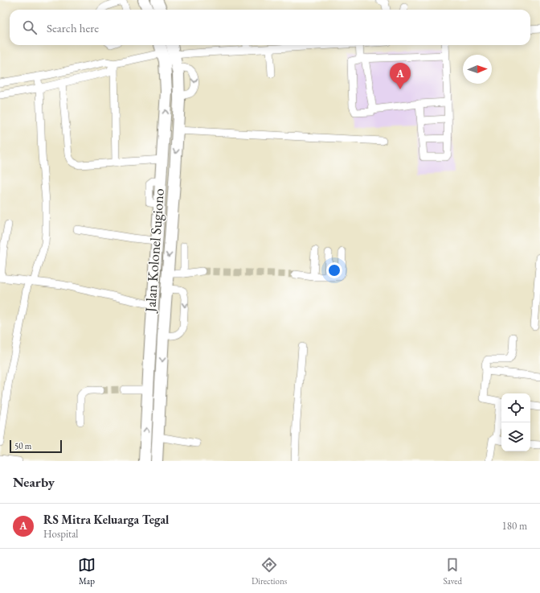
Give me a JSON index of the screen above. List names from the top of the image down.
{
  "streets": {
    "highway": ["Jalan Kolonel Sugiono"]
  },
  "scale_bar": "50 m",
  "north": "right",
  "page": {
    "search": "Search here",
    "pins": "A",
    "scale": "50 m",
    "heading": "Nearby",
    "list": [
      {
        "mark": "A",
        "name": "RS Mitra Keluarga Tegal",
        "note": "Hospital",
        "value": "180 m"
      }
    ],
    "nav": ["Map", "Directions", "Saved"]
  }
}
